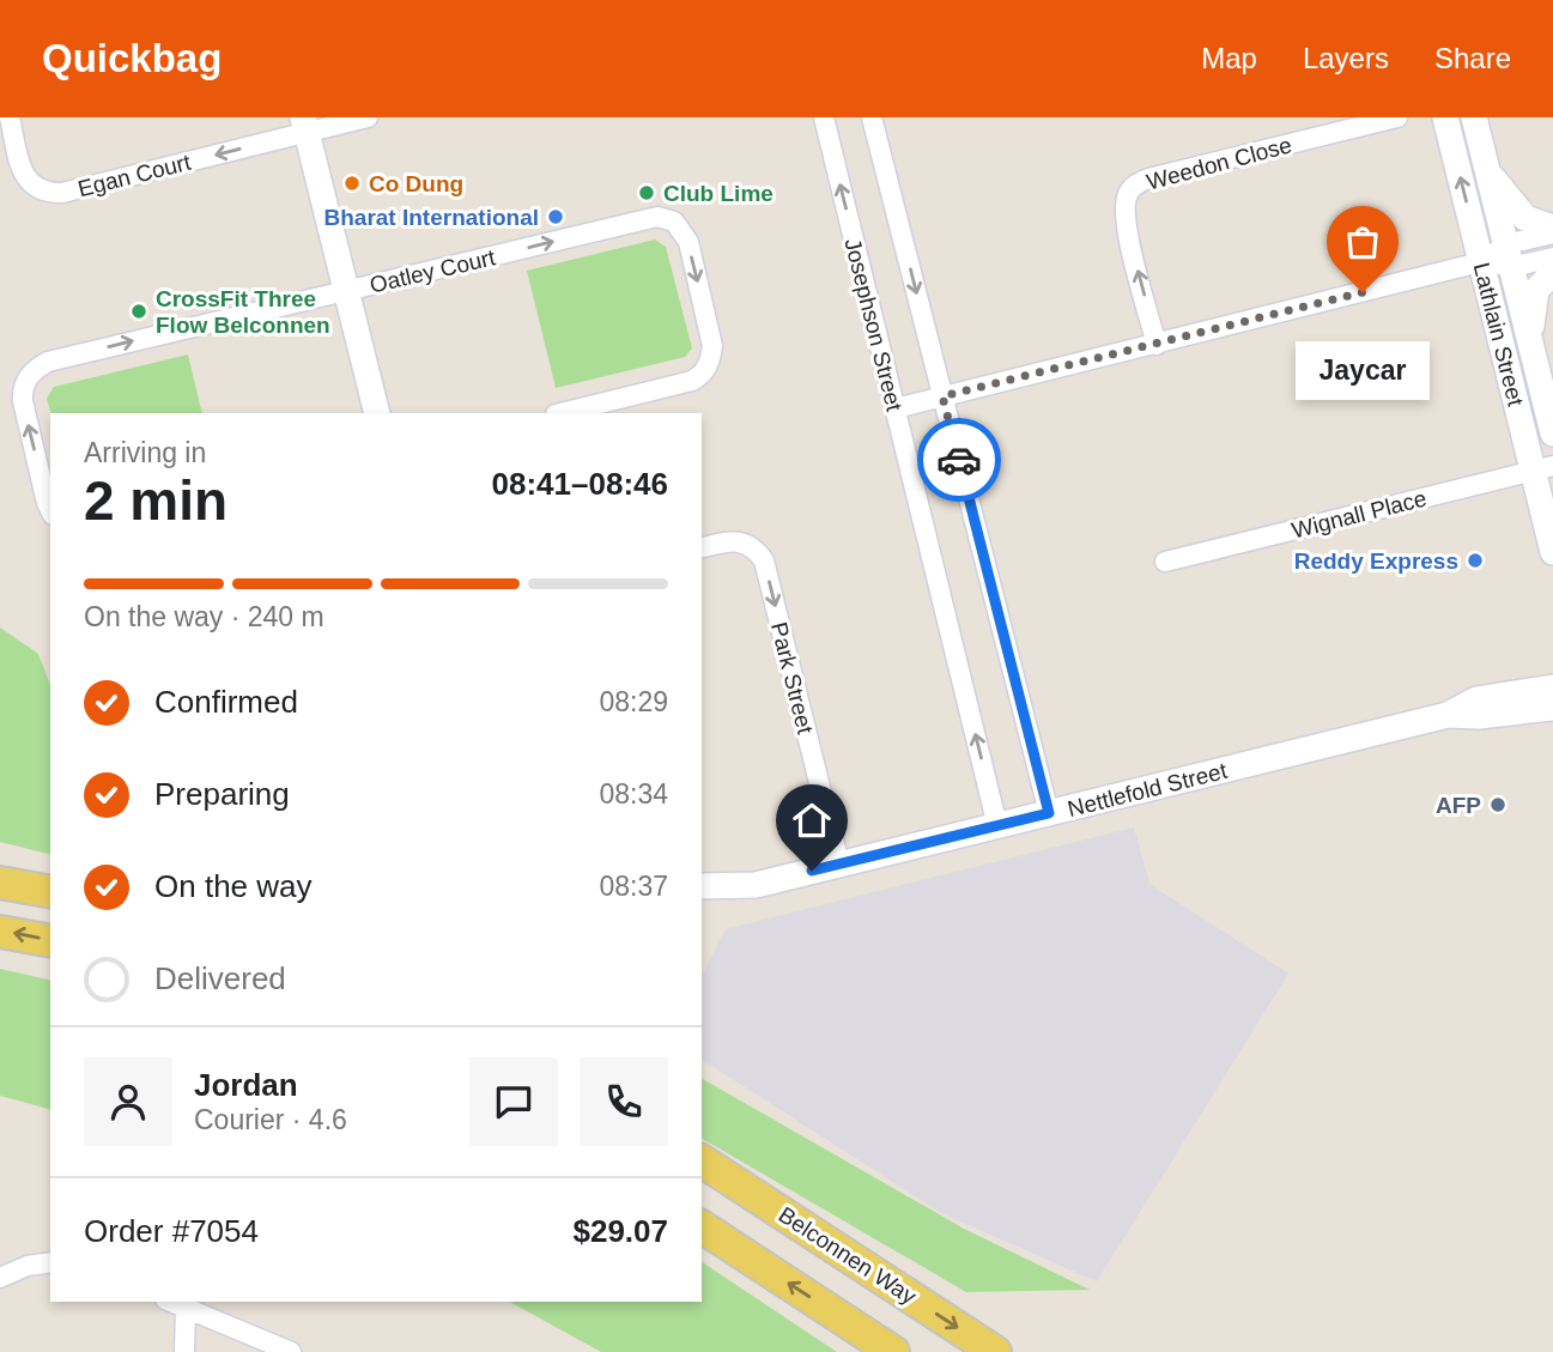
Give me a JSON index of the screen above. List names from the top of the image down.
{
  "streets": {
    "main road": ["Belconnen Way"],
    "street": [
      "Weedon Close",
      "Egan Court",
      "Oatley Court",
      "Josephson Street",
      "Lathlain Street",
      "Wignall Place",
      "Park Street",
      "Nettlefold Street"
    ]
  },
  "crossings": [
    ["Josephson Street", "Nettlefold Street"],
    ["Lathlain Street", "Wignall Place"],
    ["Park Street", "Nettlefold Street"]
  ],
  "one_way": ["Egan Court", "Park Street"],
  "places": [
    "Co Dung",
    "Club Lime",
    "Bharat International",
    "Jaycar",
    "CrossFit Three Flow Belconnen",
    "Reddy Express",
    "AFP"
  ],
  "page": {
    "header": "Quickbag",
    "nav": ["Map", "Layers", "Share"],
    "bubble": "Jaycar",
    "heading": ["2 min", "Arriving in", "08:41–08:46"],
    "panel": [
      "Jordan",
      "Courier · 4.6",
      "Order #7054",
      "$29.07"
    ],
    "bar": "On the way · 240 m",
    "list": [
      ["Confirmed", "08:29"],
      ["Preparing", "08:34"],
      ["On the way", "08:37"],
      "Delivered"
    ]
  }
}
